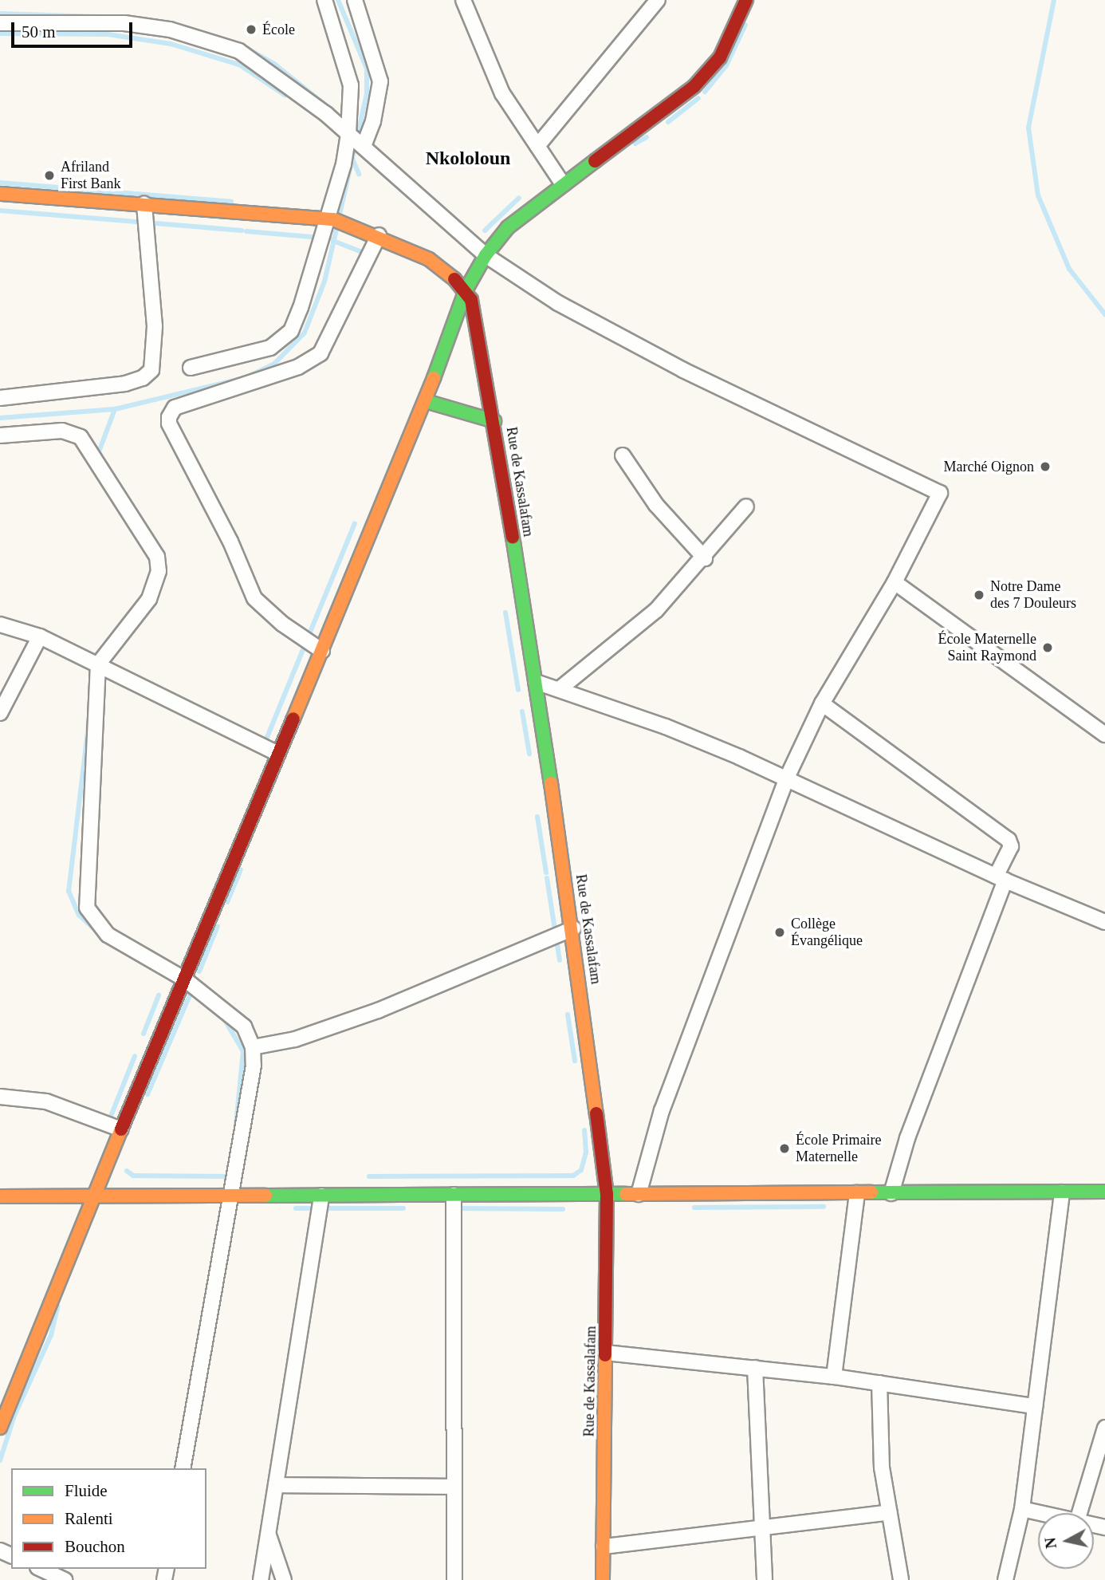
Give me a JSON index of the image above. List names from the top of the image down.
{
  "streets": {
    "street": ["Rue de Kassalafam"]
  },
  "districts": ["Nkololoun"],
  "places": [
    "École",
    "Afriland First Bank",
    "Marché Oignon",
    "Notre Dame des 7 Douleurs",
    "École Maternelle Saint Raymond",
    "Collège Évangélique",
    "École Primaire Maternelle"
  ],
  "legend": ["Fluide", "Ralenti", "Bouchon"],
  "scale_bar": "50 m",
  "north": "left"
}
